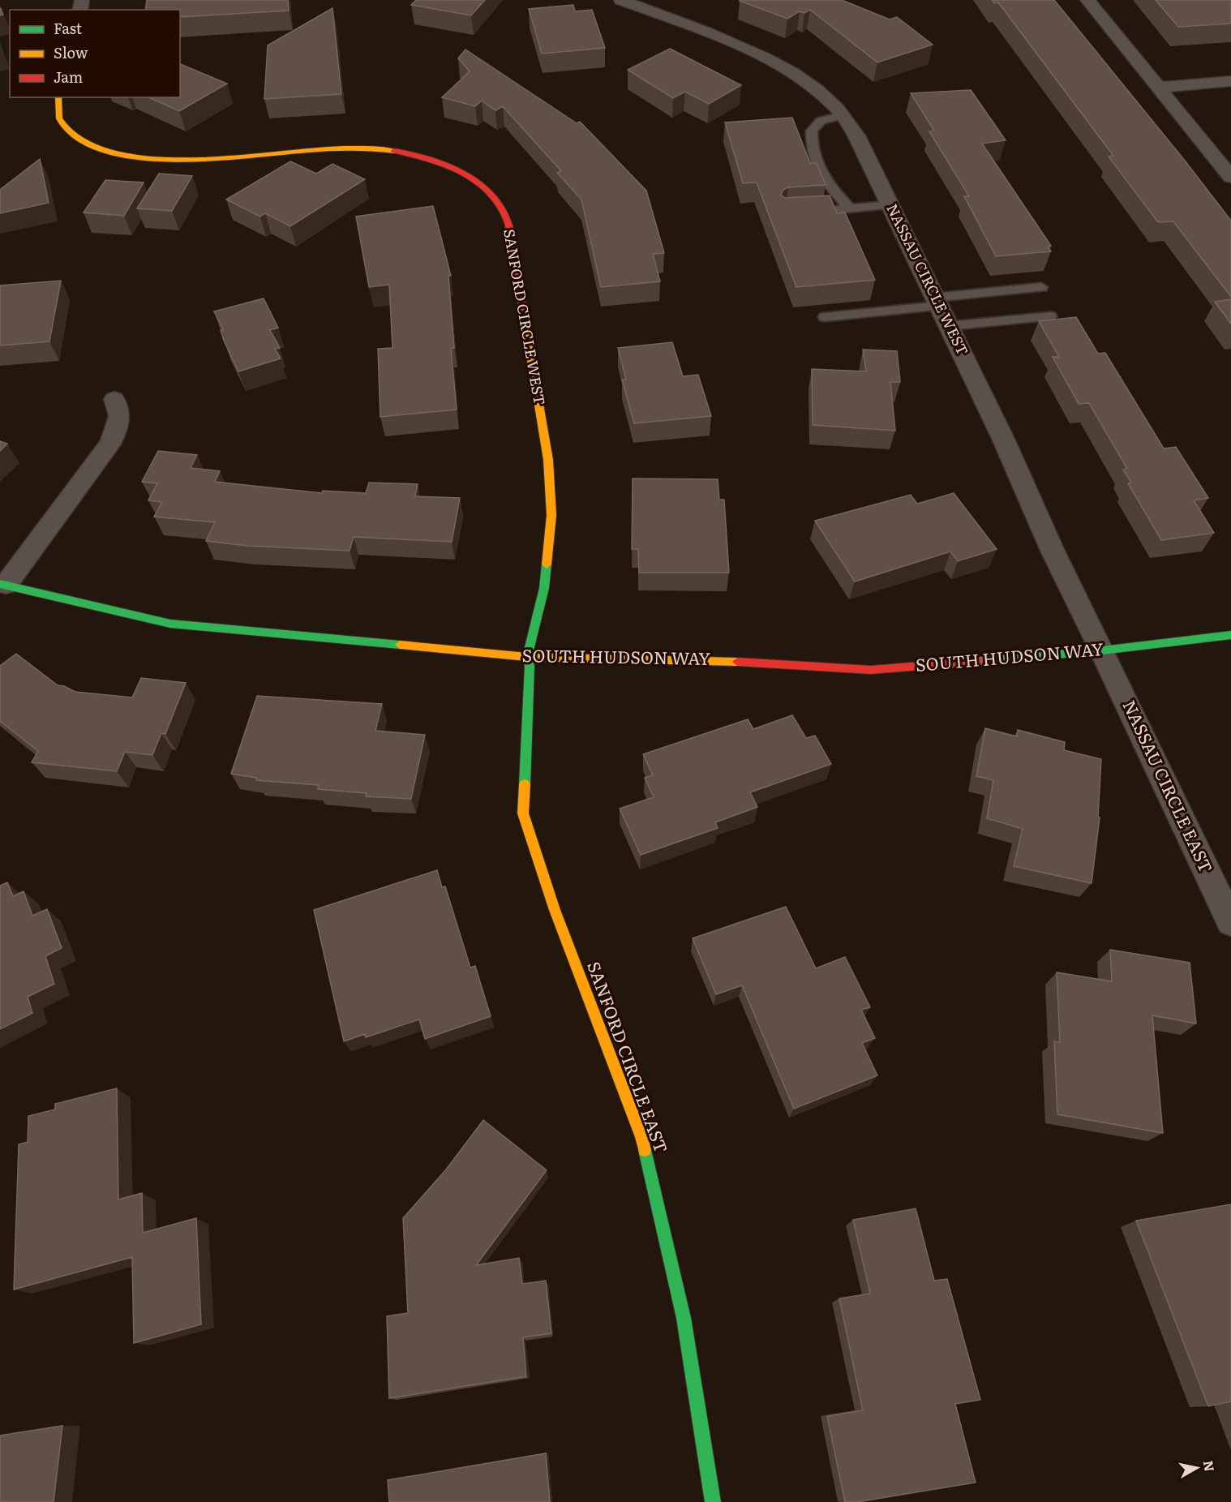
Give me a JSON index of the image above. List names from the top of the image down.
{
  "streets": {
    "street": [
      "NASSAU CIRCLE WEST",
      "SANFORD CIRCLE WEST",
      "SOUTH HUDSON WAY",
      "NASSAU CIRCLE EAST",
      "SANFORD CIRCLE EAST"
    ]
  },
  "crossings": [
    ["NASSAU CIRCLE WEST", "SOUTH HUDSON WAY"],
    ["NASSAU CIRCLE WEST", "NASSAU CIRCLE EAST"],
    ["SANFORD CIRCLE WEST", "SOUTH HUDSON WAY"],
    ["SANFORD CIRCLE WEST", "SANFORD CIRCLE EAST"],
    ["SOUTH HUDSON WAY", "NASSAU CIRCLE EAST"],
    ["SOUTH HUDSON WAY", "SANFORD CIRCLE EAST"]
  ],
  "legend": ["Fast", "Slow", "Jam"],
  "north": "right"
}
